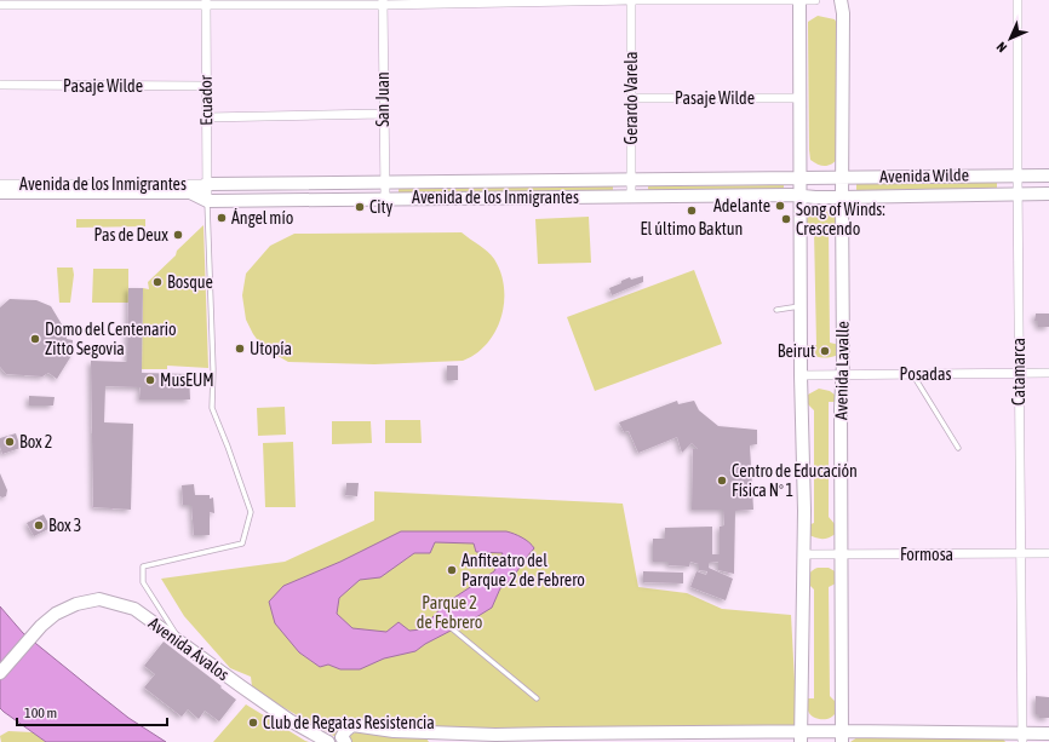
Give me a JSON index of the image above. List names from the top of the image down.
{
  "streets": {
    "main road": [
      "Avenida Wilde",
      "Avenida de los Inmigrantes",
      "Avenida Lavalle",
      "Avenida Ávalos"
    ],
    "street": [
      "Pasaje Wilde",
      "Gerardo Varela",
      "San Juan",
      "Ecuador",
      "Catamarca",
      "Posadas",
      "Formosa"
    ]
  },
  "crossings": [
    ["Pasaje Wilde", "Gerardo Varela"],
    ["Pasaje Wilde", "Ecuador"],
    ["Gerardo Varela", "Avenida de los Inmigrantes"],
    ["San Juan", "Avenida de los Inmigrantes"],
    ["Ecuador", "Avenida de los Inmigrantes"],
    ["Avenida Wilde", "Avenida de los Inmigrantes"],
    ["Avenida Wilde", "Avenida Lavalle"],
    ["Avenida Wilde", "Catamarca"],
    ["Avenida Lavalle", "Posadas"],
    ["Avenida Lavalle", "Formosa"],
    ["Catamarca", "Posadas"],
    ["Catamarca", "Formosa"]
  ],
  "parks": ["Parque 2 de Febrero"],
  "places": [
    "Adelante",
    "City",
    "El último Baktun",
    "Ángel mío",
    "Song of Winds: Crescendo",
    "Pas de Deux",
    "Bosque",
    "Domo del Centenario Zitto Segovia",
    "Utopía",
    "Beirut",
    "MusEUM",
    "Box 2",
    "Centro de Educación Física Nº 1",
    "Box 3",
    "Anfiteatro del Parque 2 de Febrero",
    "Club de Regatas Resistencia"
  ],
  "scale_bar": "100 m",
  "north": "bottom left"
}
